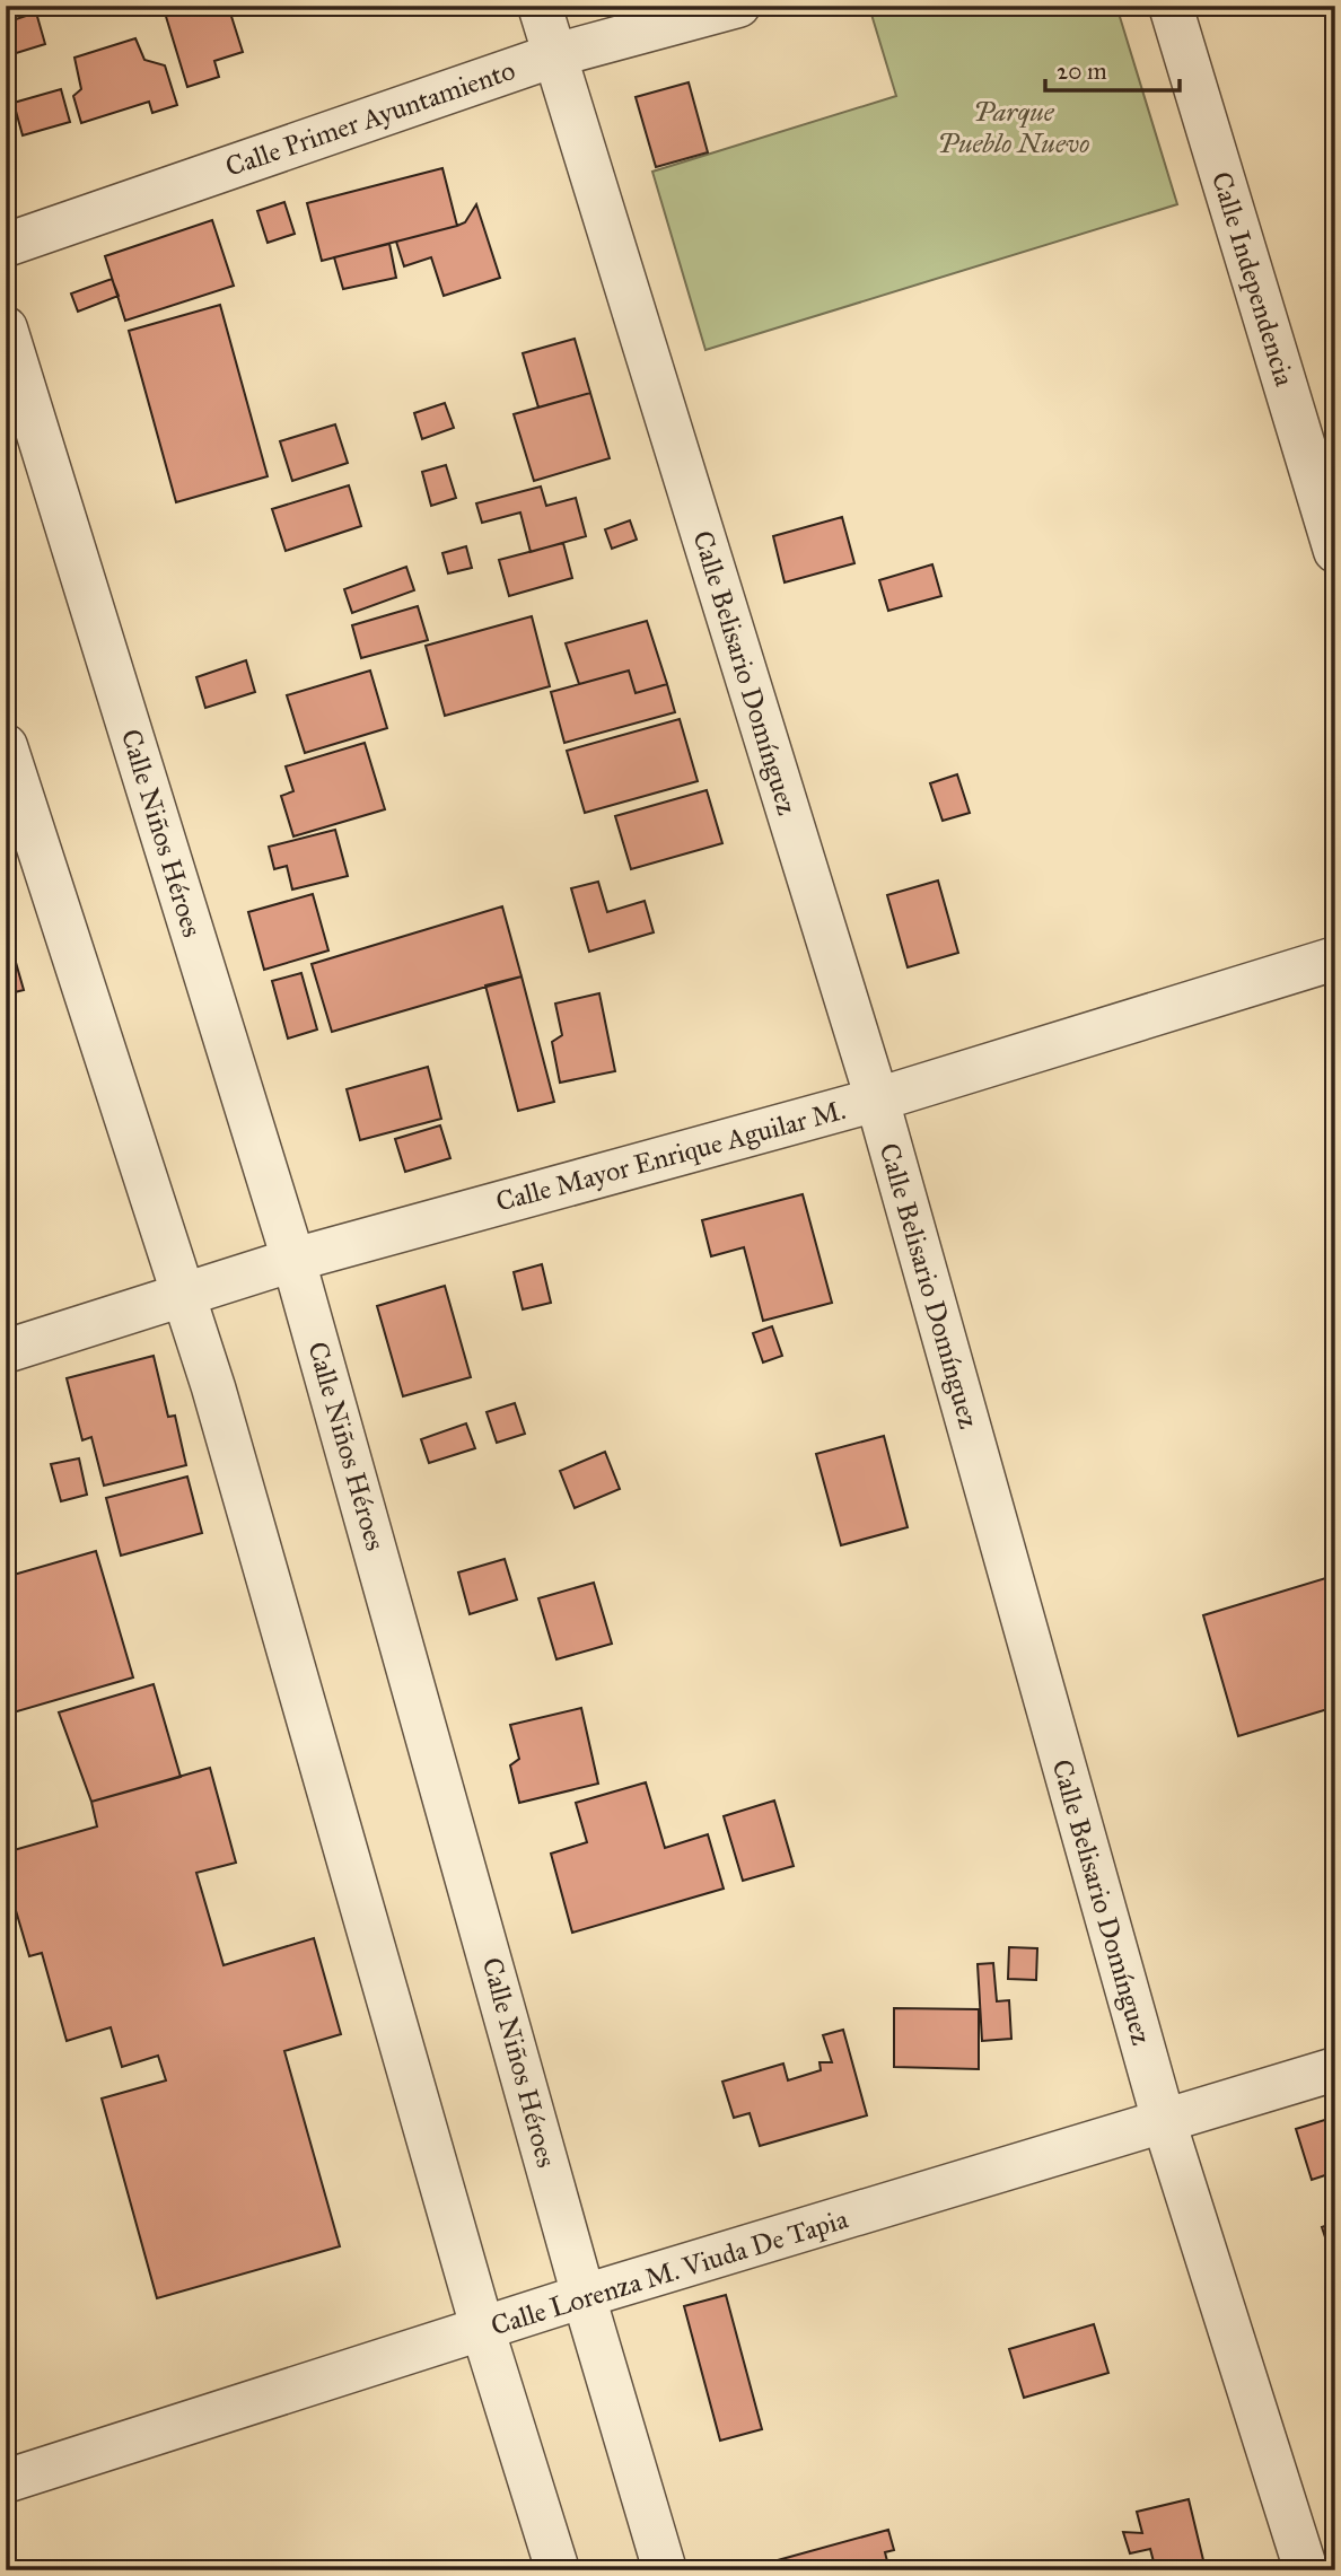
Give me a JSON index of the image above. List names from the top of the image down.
{
  "streets": {
    "street": [
      "Calle Primer Ayuntamiento",
      "Calle Independencia",
      "Calle Belisario Domínguez",
      "Calle Niños Héroes",
      "Calle Mayor Enrique Aguilar M.",
      "Calle Lorenza M. Viuda De Tapia"
    ]
  },
  "crossings": [
    ["Calle Primer Ayuntamiento", "Calle Belisario Domínguez"],
    ["Calle Belisario Domínguez", "Calle Mayor Enrique Aguilar M."],
    ["Calle Belisario Domínguez", "Calle Lorenza M. Viuda De Tapia"],
    ["Calle Niños Héroes", "Calle Mayor Enrique Aguilar M."],
    ["Calle Niños Héroes", "Calle Lorenza M. Viuda De Tapia"]
  ],
  "parks": ["Parque Pueblo Nuevo"],
  "scale_bar": "20 m"
}
